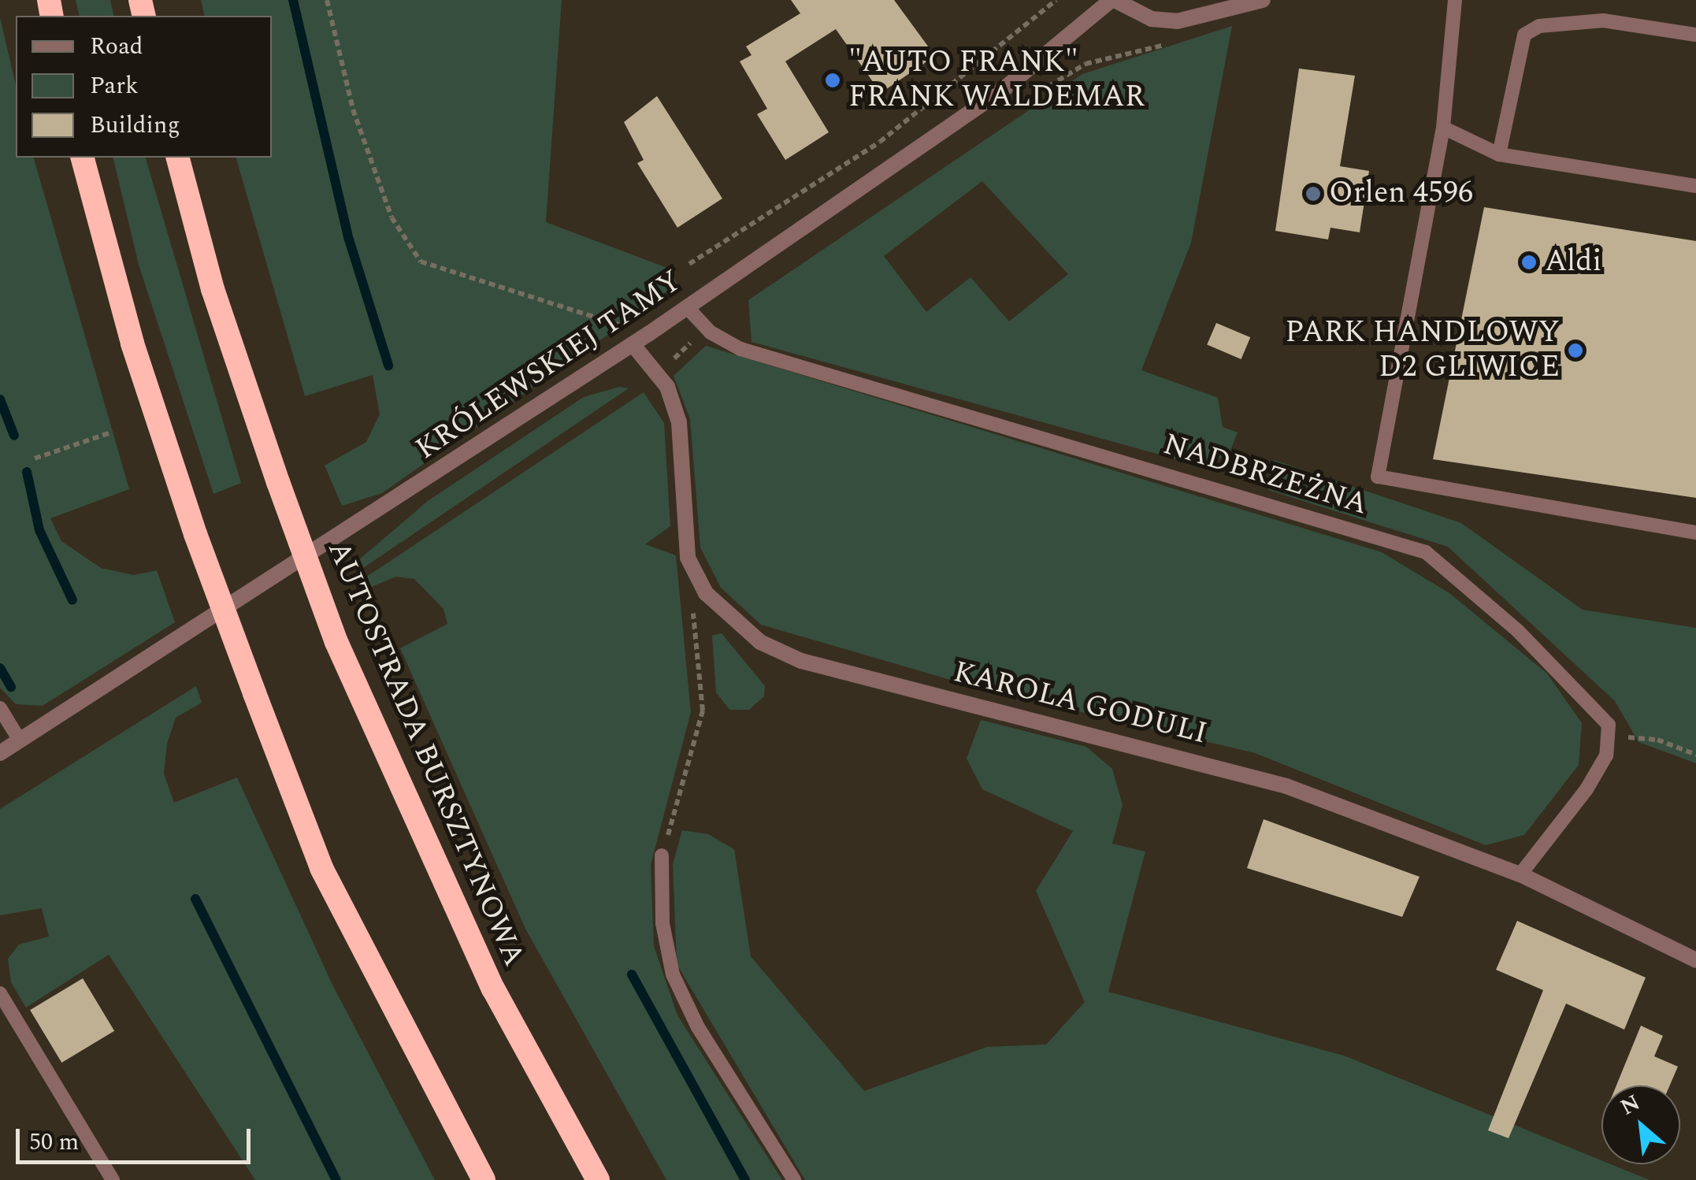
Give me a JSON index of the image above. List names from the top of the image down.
{
  "streets": {
    "highway": ["AUTOSTRADA BURSZTYNOWA"],
    "street": ["KRÓLEWSKIEJ TAMY", "KAROLA GODULI"],
    "lane": ["NADBRZEŻNA"]
  },
  "crossings": [
    ["KRÓLEWSKIEJ TAMY", "NADBRZEŻNA"],
    ["KRÓLEWSKIEJ TAMY", "KAROLA GODULI"]
  ],
  "places": [
    "\"AUTO FRANK\" FRANK WALDEMAR",
    "Orlen 4596",
    "Aldi",
    "PARK HANDLOWY D2 GLIWICE"
  ],
  "legend": ["Road", "Park", "Building"],
  "scale_bar": "50 m",
  "north": "top left"
}
